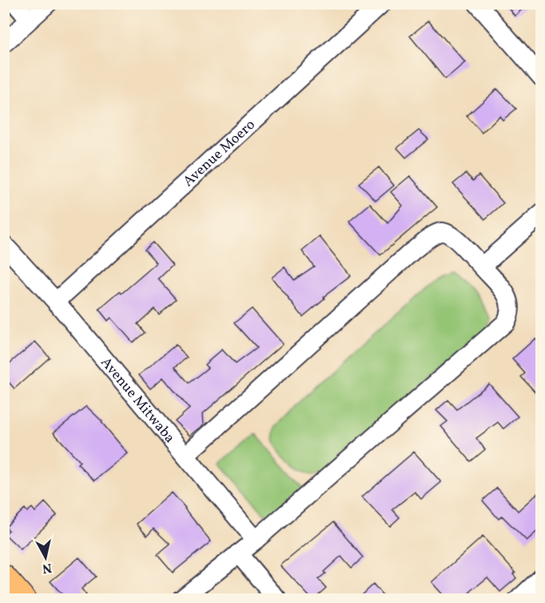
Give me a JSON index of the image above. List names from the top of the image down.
{
  "streets": {
    "street": ["Avenue Moero", "Avenue Mitwaba"]
  },
  "crossings": [
    ["Avenue Moero", "Avenue Mitwaba"]
  ],
  "north": "bottom"
}
